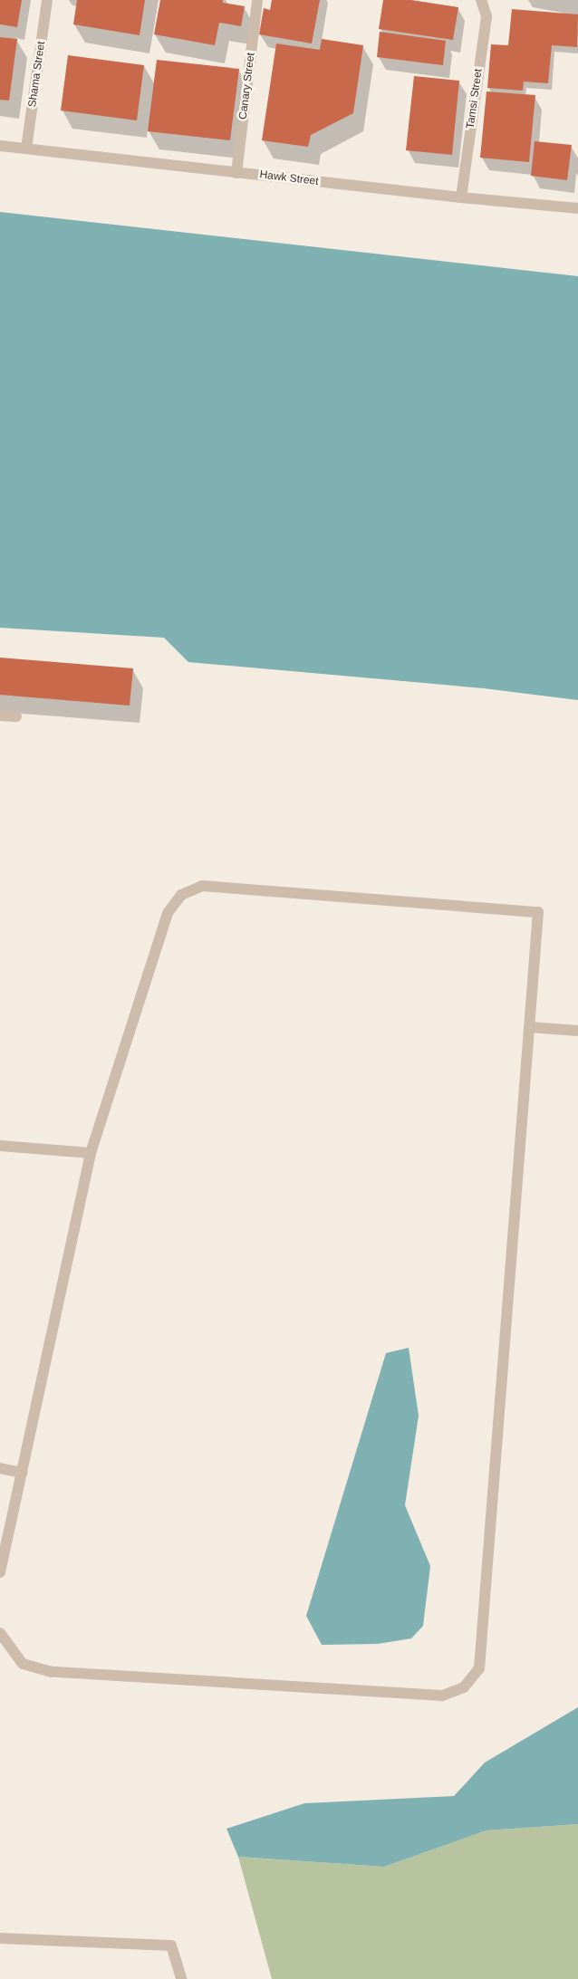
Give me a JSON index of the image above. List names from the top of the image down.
{
  "streets": {
    "street": [
      "Shama Street",
      "Canary Street",
      "Tamsi Street",
      "Hawk Street"
    ]
  },
  "crossings": [
    ["Shama Street", "Hawk Street"],
    ["Canary Street", "Hawk Street"],
    ["Tamsi Street", "Hawk Street"]
  ]
}
